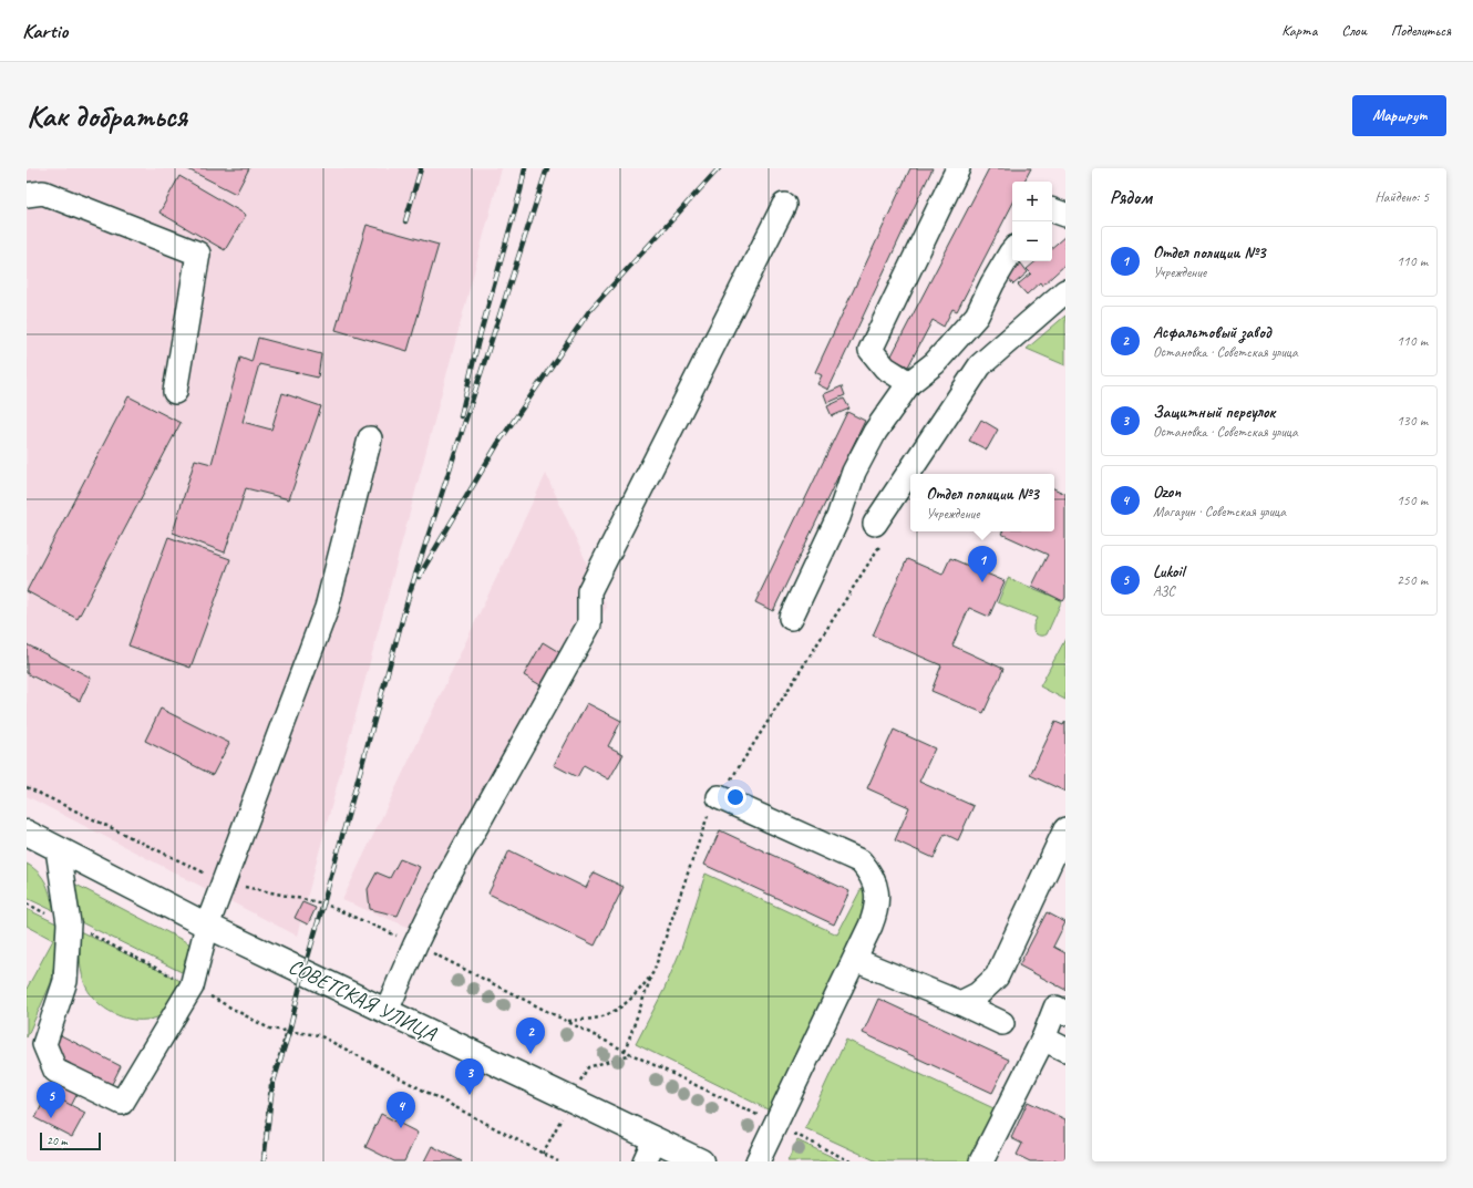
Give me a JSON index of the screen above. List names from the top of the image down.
{
  "streets": {
    "main road": ["СОВЕТСКАЯ УЛИЦА"]
  },
  "scale_bar": "20 m",
  "page": {
    "header": "Kartio",
    "nav": ["Карта", "Слои", "Поделиться"],
    "buttons": "Маршрут",
    "title": "Как добраться",
    "heading": ["Рядом", "Найдено: 5"],
    "map_buttons": ["+", "−"],
    "list": [
      {
        "mark": "1",
        "name": "Отдел полиции №3",
        "note": "Учреждение",
        "value": "110 m"
      },
      {
        "mark": "2",
        "name": "Асфальтовый завод",
        "note": "Остановка · Советская улица",
        "value": "110 m"
      },
      {
        "mark": "3",
        "name": "Защитный переулок",
        "note": "Остановка · Советская улица",
        "value": "130 m"
      },
      {
        "mark": "4",
        "name": "Ozon",
        "note": "Магазин · Советская улица",
        "value": "150 m"
      },
      {
        "mark": "5",
        "name": "Lukoil",
        "note": "АЗС",
        "value": "250 m"
      }
    ],
    "popup": ["Отдел полиции №3", "Учреждение"],
    "pins": [
      "1",
      "2",
      "3",
      "5",
      "4"
    ],
    "scale": "20 m"
  }
}
